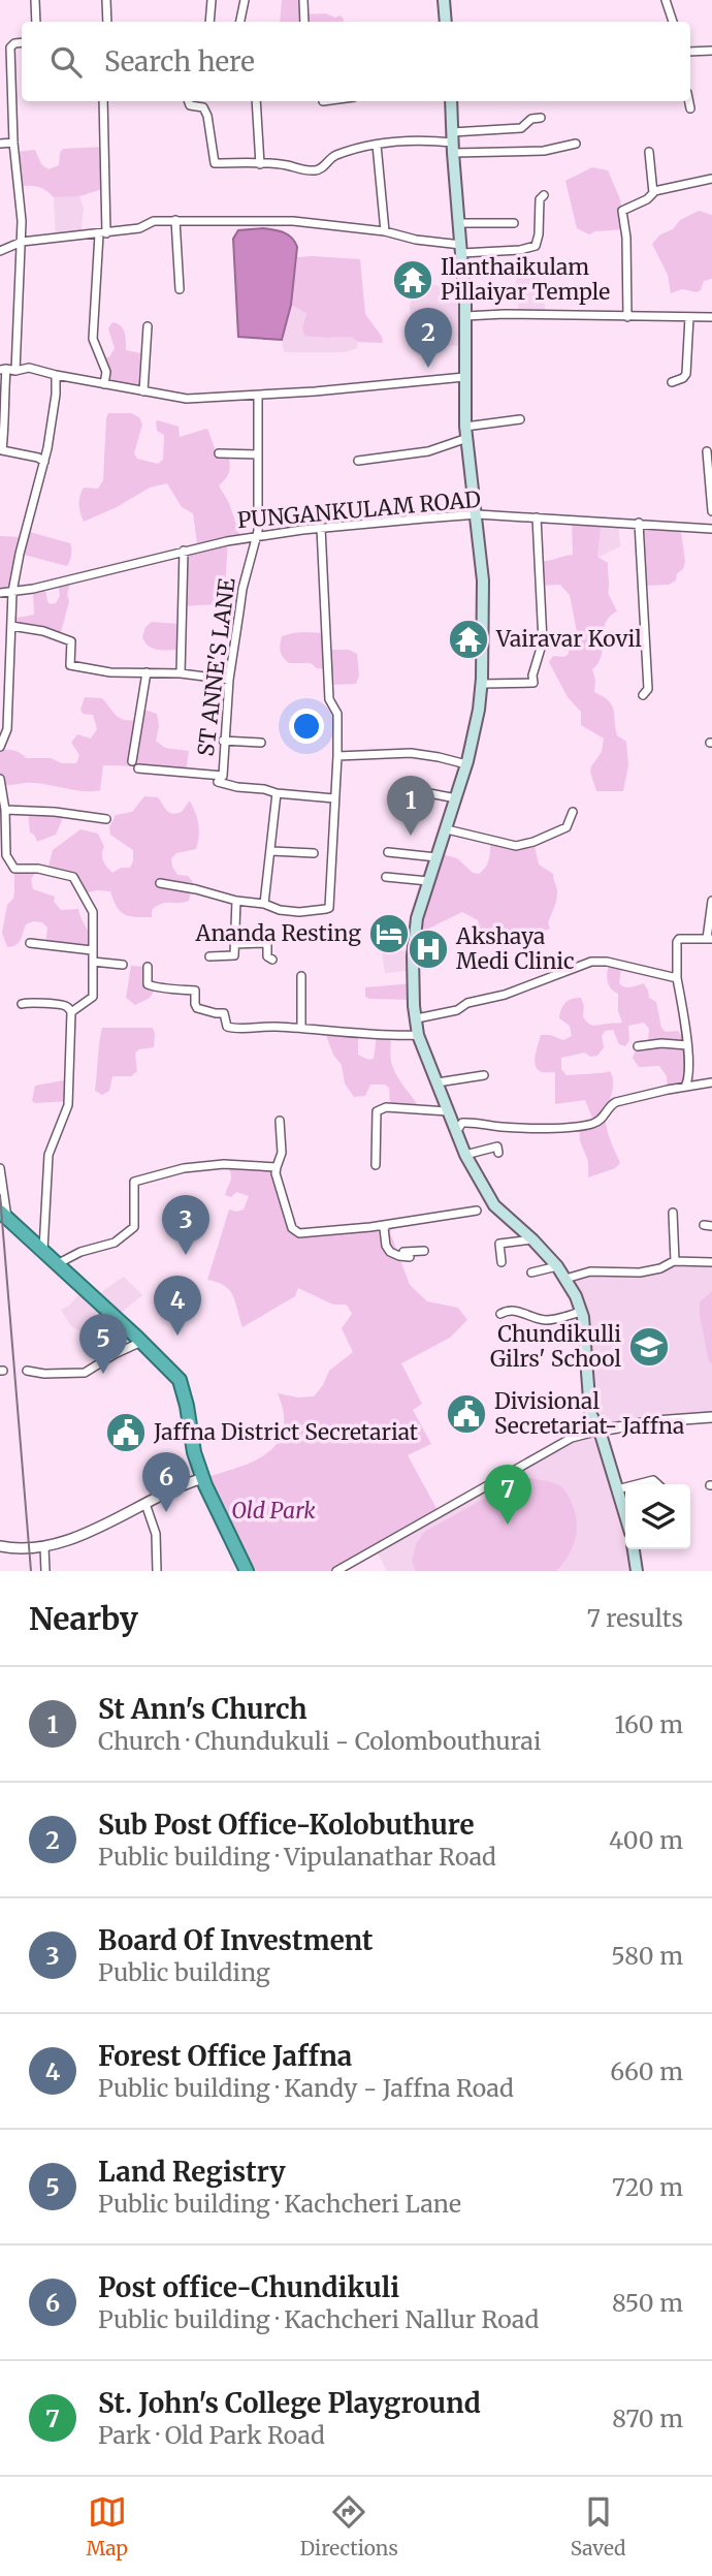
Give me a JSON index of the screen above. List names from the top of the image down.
{
  "streets": {
    "street": ["PUNGANKULAM ROAD", "ST ANNE'S LANE"]
  },
  "crossings": [
    ["PUNGANKULAM ROAD", "ST ANNE'S LANE"]
  ],
  "parks": ["Old Park"],
  "places": {
    "temple": ["Ilanthaikulam Pillaiyar Temple", "Vairavar Kovil"],
    "hotel": ["Ananda Resting"],
    "hospital": ["Akshaya Medi Clinic"],
    "school or university": ["Chundikulli Gilrs' School"],
    "public building": ["Divisional Secretariat- Jaffna", "Jaffna District Secretariat"]
  },
  "page": {
    "search": "Search here",
    "pins": [
      "2",
      "1",
      "3",
      "4",
      "5",
      "6",
      "7"
    ],
    "heading": ["Nearby", "7 results"],
    "list": [
      {
        "mark": "1",
        "name": "St Ann's Church",
        "note": "Church · Chundukuli - Colombouthurai",
        "value": "160 m"
      },
      {
        "mark": "2",
        "name": "Sub Post Office-Kolobuthure",
        "note": "Public building · Vipulanathar Road",
        "value": "400 m"
      },
      {
        "mark": "3",
        "name": "Board Of Investment",
        "note": "Public building",
        "value": "580 m"
      },
      {
        "mark": "4",
        "name": "Forest Office Jaffna",
        "note": "Public building · Kandy - Jaffna Road",
        "value": "660 m"
      },
      {
        "mark": "5",
        "name": "Land Registry",
        "note": "Public building · Kachcheri Lane",
        "value": "720 m"
      },
      {
        "mark": "6",
        "name": "Post office-Chundikuli",
        "note": "Public building · Kachcheri Nallur Road",
        "value": "850 m"
      },
      {
        "mark": "7",
        "name": "St. John's College Playground",
        "note": "Park · Old Park Road",
        "value": "870 m"
      }
    ],
    "nav": ["Map", "Directions", "Saved"]
  }
}
